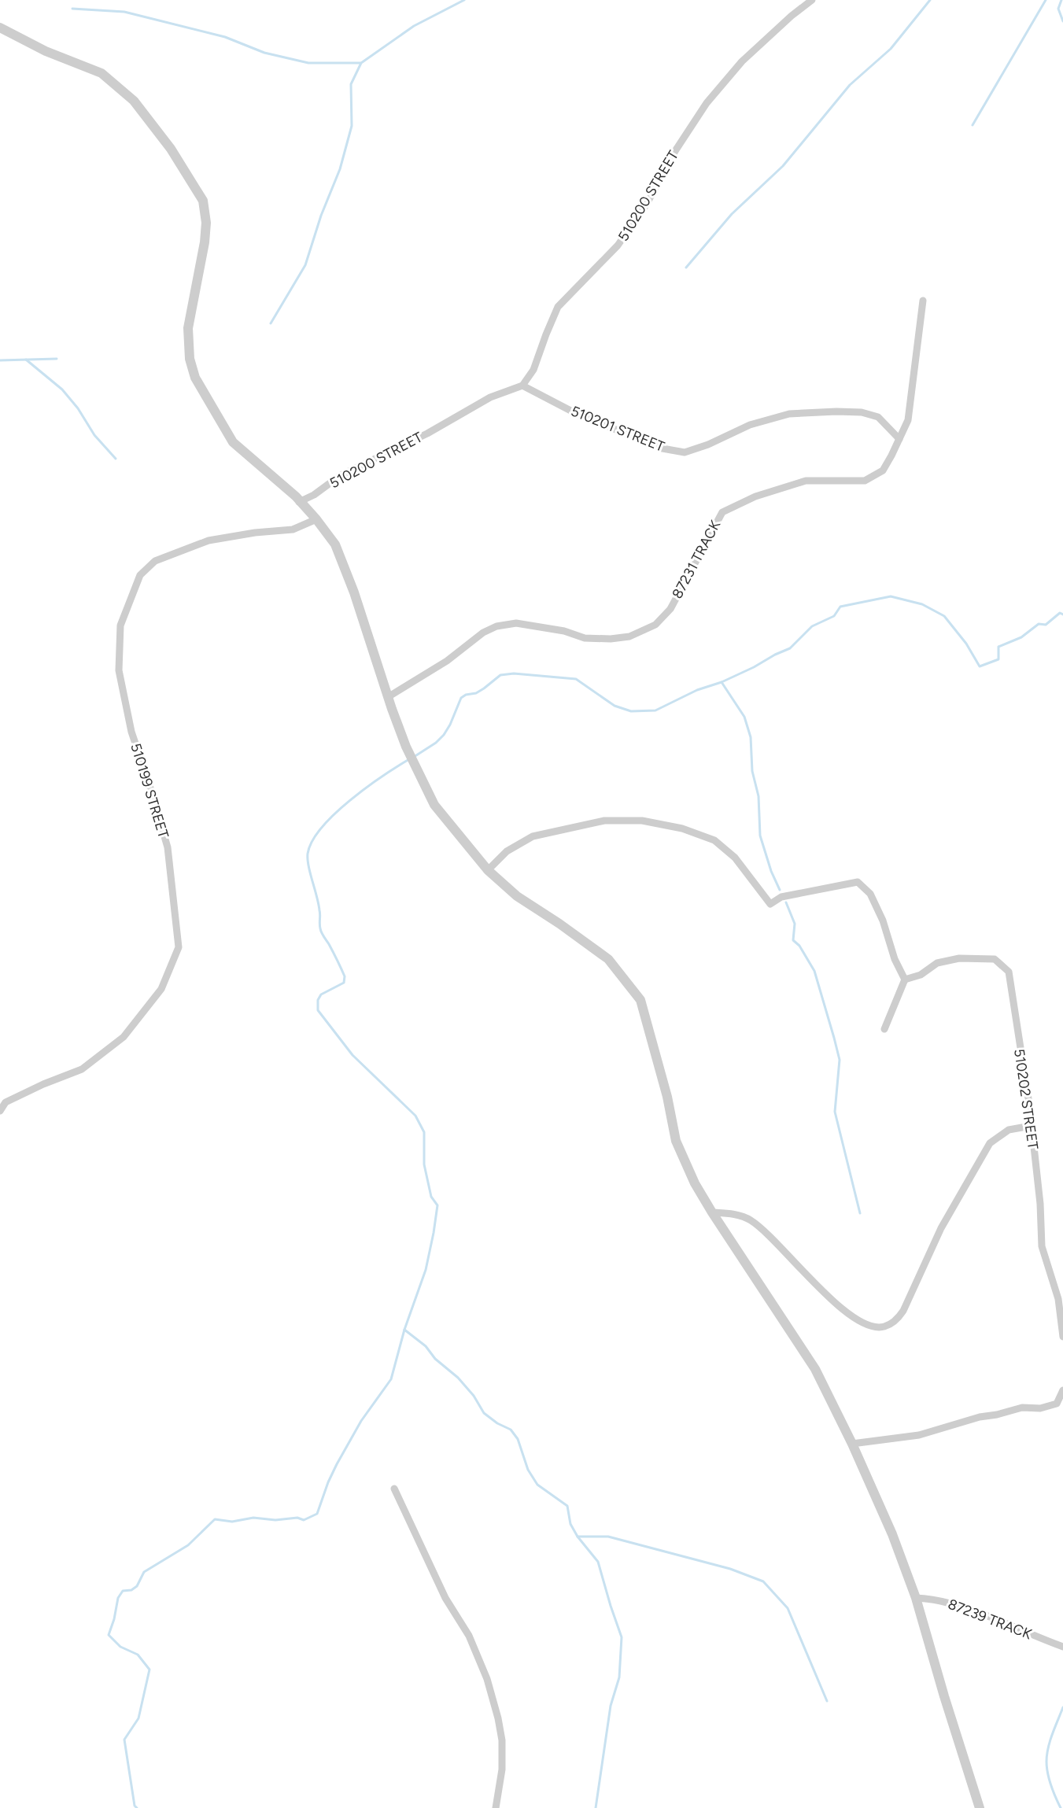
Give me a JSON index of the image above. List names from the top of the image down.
{
  "streets": {
    "street": [
      "510200 STREET",
      "510201 STREET",
      "87231 TRACK",
      "510199 STREET",
      "510202 STREET",
      "87239 TRACK"
    ]
  },
  "crossings": [
    ["510200 STREET", "510201 STREET"],
    ["510201 STREET", "87231 TRACK"]
  ]
}
